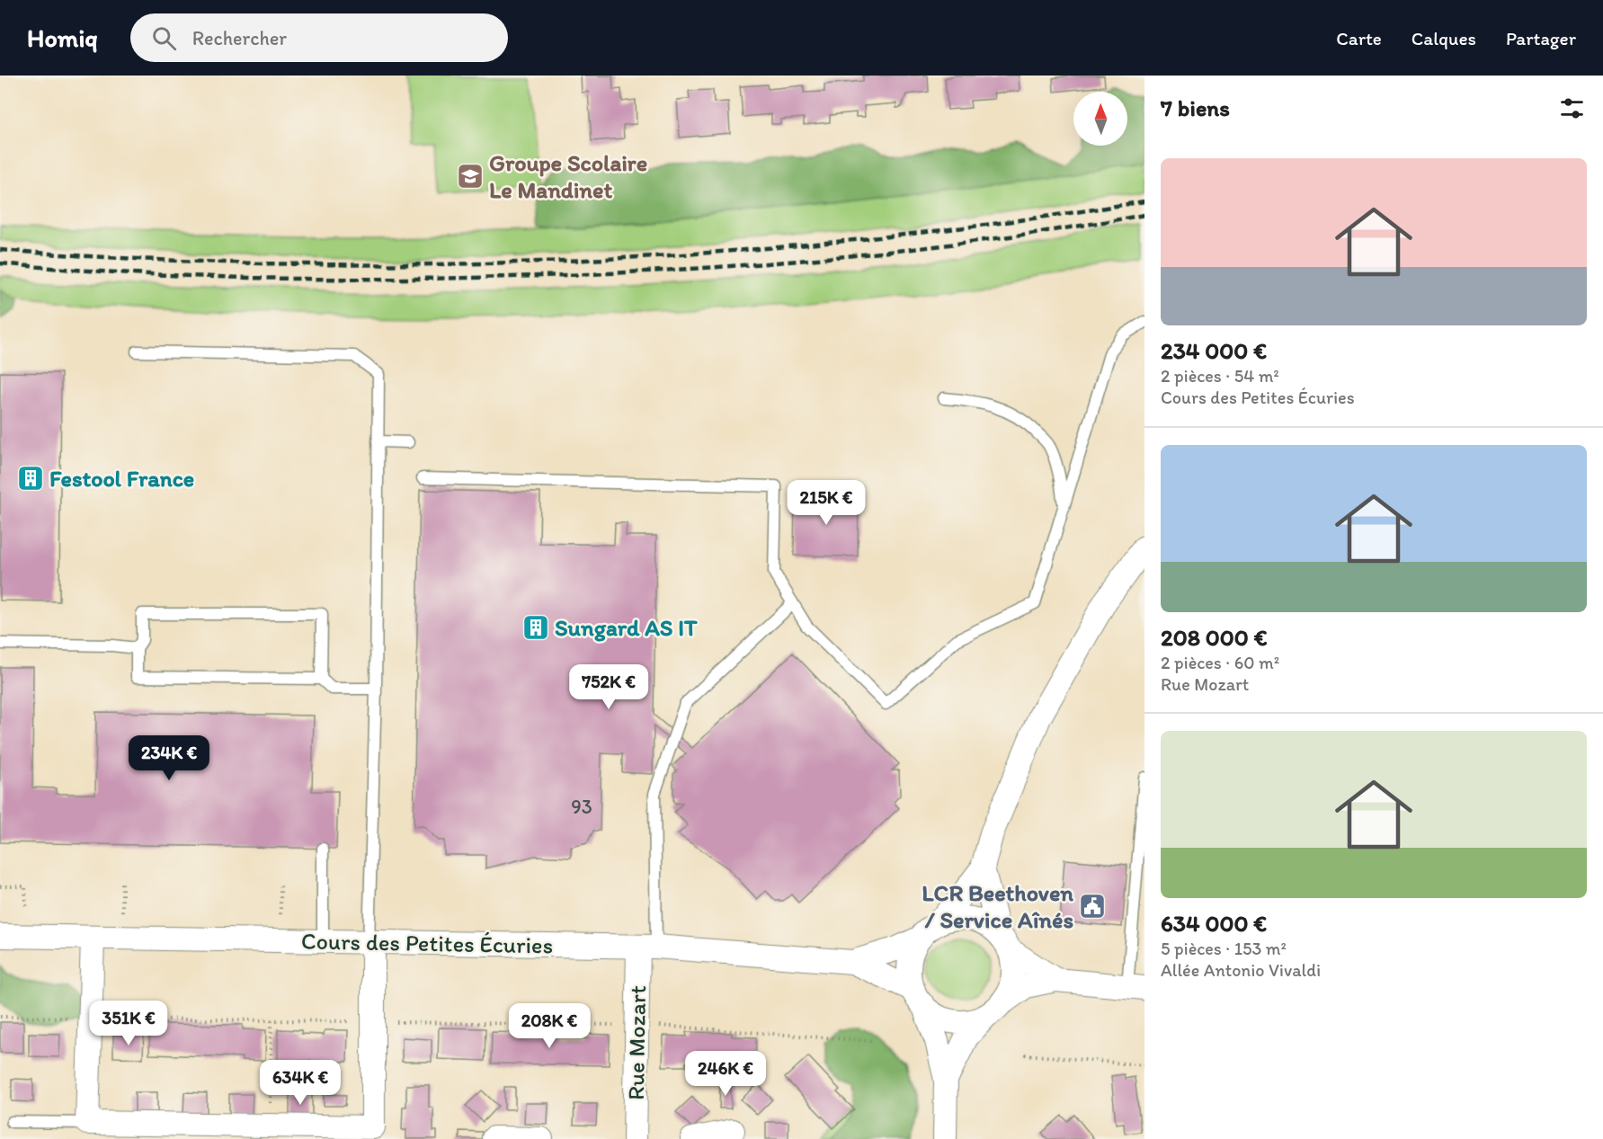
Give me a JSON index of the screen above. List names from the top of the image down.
{
  "streets": {
    "street": ["Cours des Petites Écuries", "Rue Mozart"]
  },
  "crossings": [
    ["Cours des Petites Écuries", "Rue Mozart"]
  ],
  "places": {
    "school or university": ["Groupe Scolaire Le Mandinet"],
    "building": ["Festool France", "Sungard AS IT"],
    "public building": ["LCR Beethoven / Service Aînés"]
  },
  "house_numbers": ["93"],
  "north": "top",
  "page": {
    "header": "Homiq",
    "search": "Rechercher",
    "nav": ["Carte", "Calques", "Partager"],
    "heading": "7 biens",
    "list": [
      {
        "name": "234 000 €",
        "note": "2 pièces · 54 m² · Cours des Petites Écuries"
      },
      {
        "name": "208 000 €",
        "note": "2 pièces · 60 m² · Rue Mozart"
      },
      {
        "name": "634 000 €",
        "note": "5 pièces · 153 m² · Allée Antonio Vivaldi"
      }
    ],
    "price": [
      "215K €",
      "752K €",
      "234K €",
      "351K €",
      "208K €",
      "246K €",
      "634K €"
    ]
  }
}
